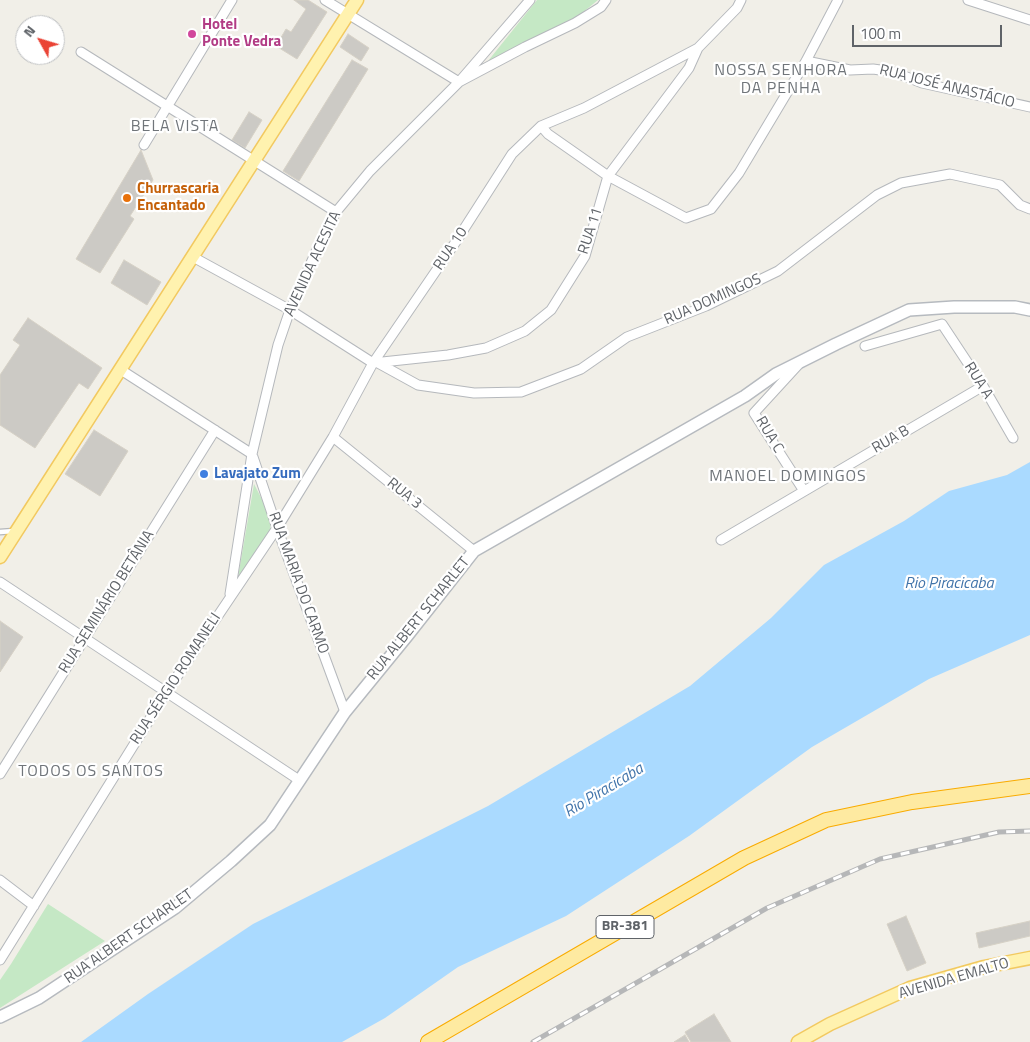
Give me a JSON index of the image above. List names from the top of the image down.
{
  "streets": {
    "highway": ["BR-381"],
    "main road": ["RUA ALBERT SCHARLET", "AVENIDA EMALTO"],
    "street": [
      "RUA JOSÉ ANASTÁCIO",
      "RUA 11",
      "RUA 10",
      "AVENIDA ACESITA",
      "RUA DOMINGOS",
      "RUA A",
      "RUA C",
      "RUA B",
      "RUA 3",
      "RUA MARIA DO CARMO",
      "RUA SEMINÁRIO BETÂNIA",
      "RUA SÉRGIO ROMANELI"
    ]
  },
  "crossings": [
    ["RUA 11", "RUA 10"],
    ["RUA 11", "RUA DOMINGOS"],
    ["RUA 10", "RUA DOMINGOS"],
    ["RUA 10", "RUA 3"],
    ["RUA 10", "RUA MARIA DO CARMO"],
    ["RUA 10", "RUA SÉRGIO ROMANELI"],
    ["AVENIDA ACESITA", "RUA DOMINGOS"],
    ["AVENIDA ACESITA", "RUA MARIA DO CARMO"],
    ["AVENIDA ACESITA", "RUA SÉRGIO ROMANELI"],
    ["RUA A", "RUA B"],
    ["RUA C", "RUA B"],
    ["RUA C", "RUA ALBERT SCHARLET"],
    ["RUA 3", "RUA ALBERT SCHARLET"],
    ["RUA MARIA DO CARMO", "RUA ALBERT SCHARLET"],
    ["RUA MARIA DO CARMO", "RUA SÉRGIO ROMANELI"]
  ],
  "districts": [
    "NOSSA SENHORA DA PENHA",
    "BELA VISTA",
    "MANOEL DOMINGOS",
    "TODOS OS SANTOS"
  ],
  "water": ["Rio Piracicaba"],
  "places": ["Hotel Ponte Vedra", "Churrascaria Encantado", "Lavajato Zum"],
  "scale_bar": "100 m",
  "north": "top left"
}
